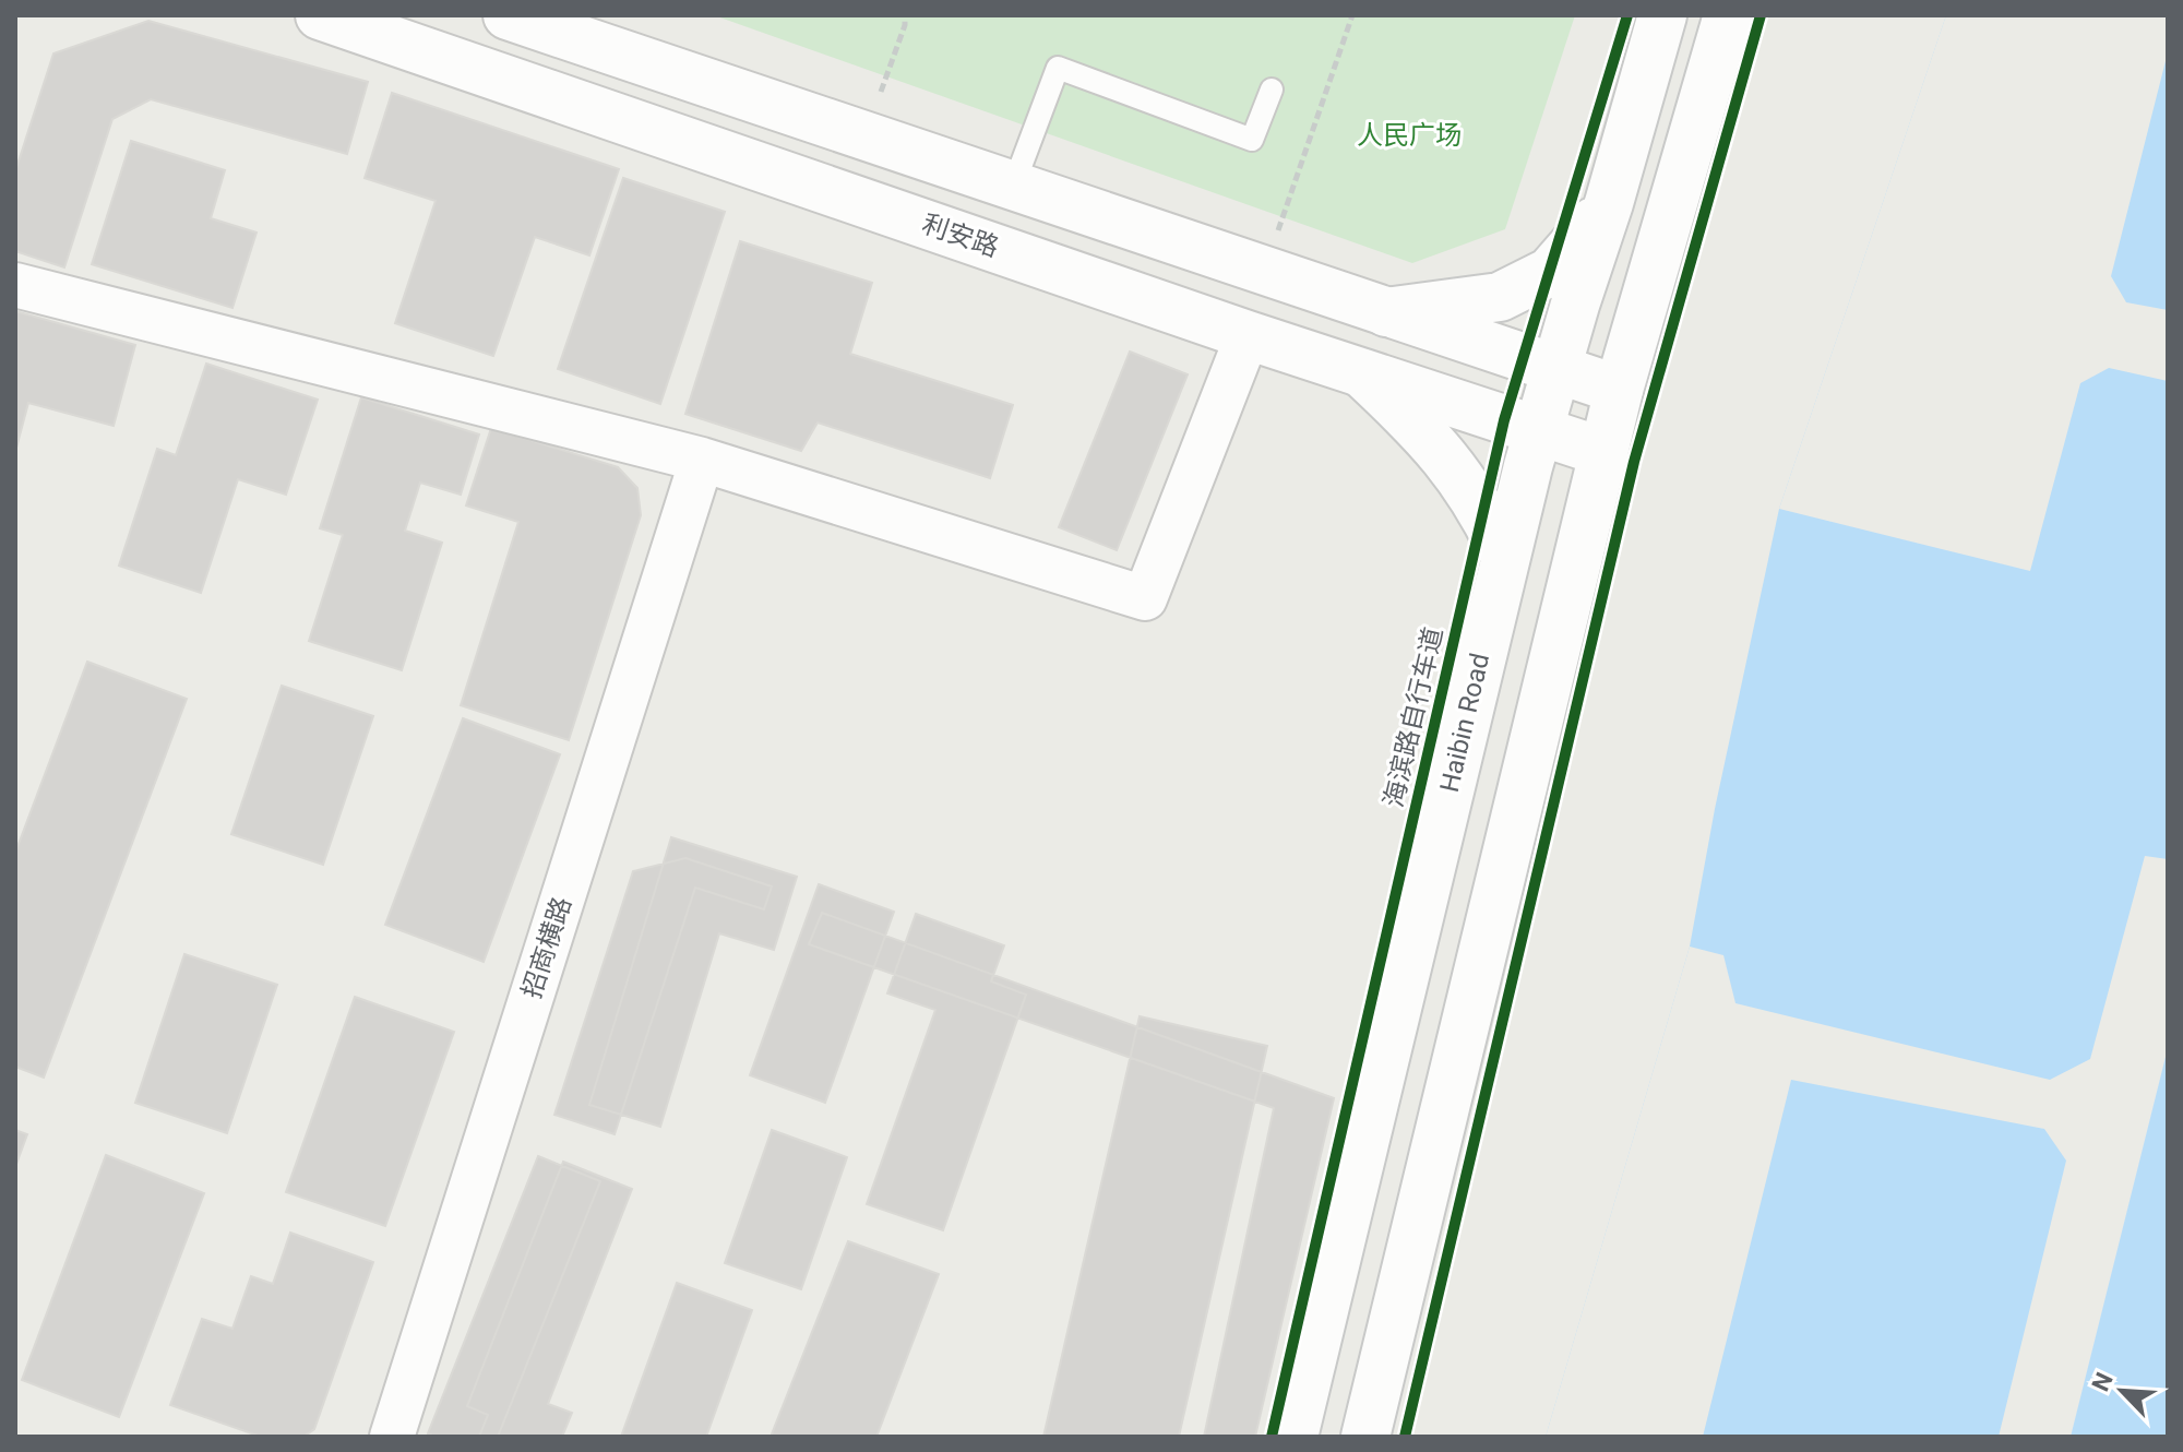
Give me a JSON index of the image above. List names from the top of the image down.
{
  "streets": {
    "main road": ["利安路", "Haibin Road"],
    "street": ["招商横路"],
    "cycle path": ["海滨路自行车道"]
  },
  "crossings": [
    ["利安路", "Haibin Road"]
  ],
  "parks": ["人民广场"],
  "north": "top left"
}
